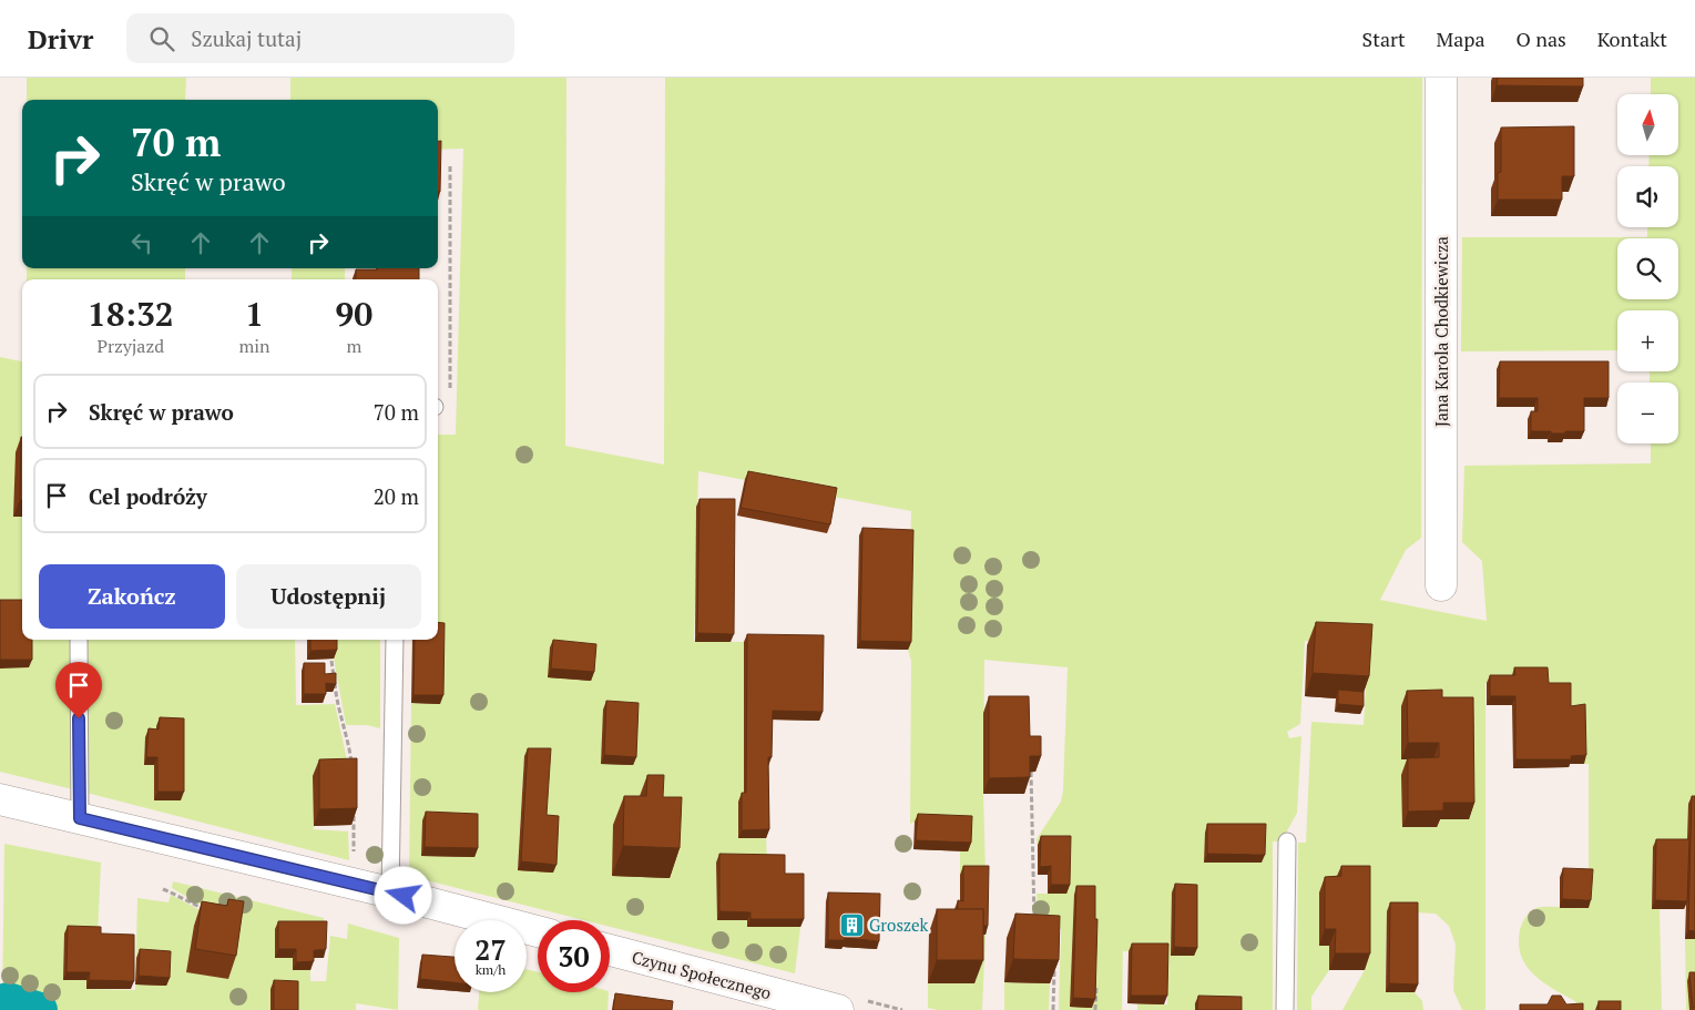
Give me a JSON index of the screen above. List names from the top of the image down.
{
  "streets": {
    "street": ["Jana Karola Chodkiewicza", "Czynu Społecznego"]
  },
  "places": {
    "building": ["Groszek"]
  },
  "north": "top",
  "page": {
    "header": "Drivr",
    "search": "Szukaj tutaj",
    "nav": [
      "Start",
      "Mapa",
      "O nas",
      "Kontakt"
    ],
    "map_buttons": ["+", "−"],
    "turn": ["70 m", "Skręć w prawo"],
    "eta": [
      "18:32",
      "Przyjazd",
      "1",
      "min",
      "90",
      "m"
    ],
    "list": [
      {
        "name": "Skręć w prawo",
        "value": "70 m"
      },
      {
        "name": "Cel podróży",
        "value": "20 m"
      }
    ],
    "buttons": ["Zakończ", "Udostępnij"],
    "speed": "27 km/h",
    "limit": "30"
  }
}
